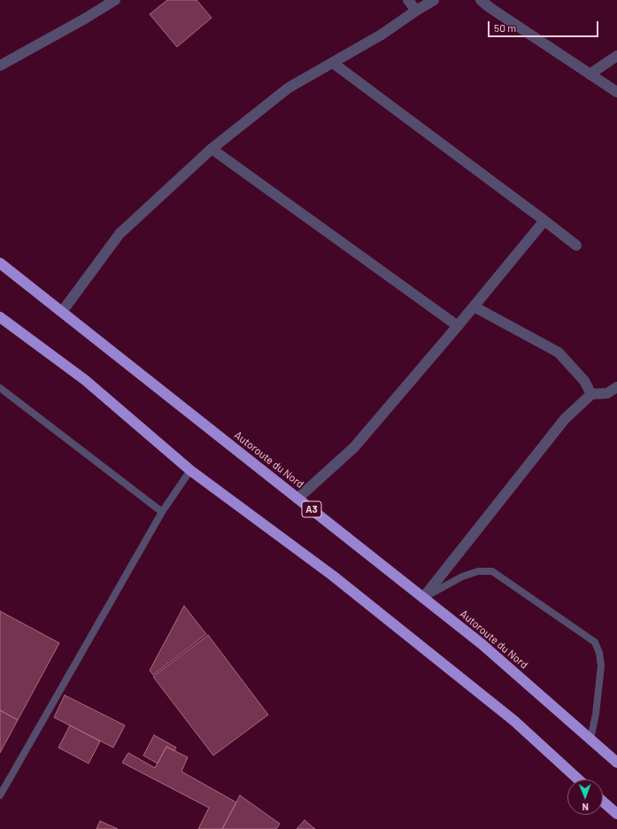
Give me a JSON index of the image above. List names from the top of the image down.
{
  "streets": {
    "highway": ["Autoroute du Nord", "A3"]
  },
  "scale_bar": "50 m",
  "north": "bottom"
}
